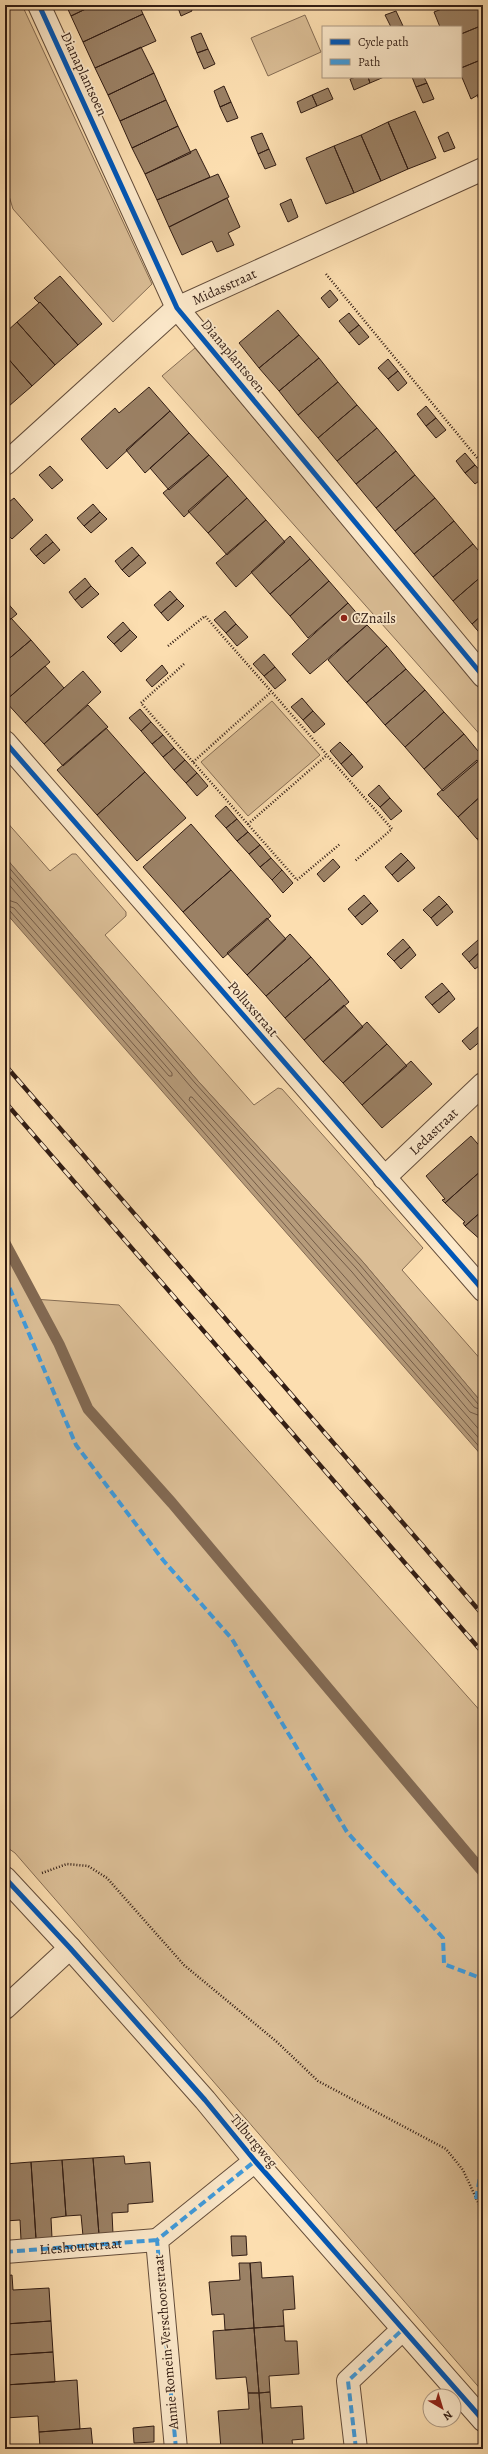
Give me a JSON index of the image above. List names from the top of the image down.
{
  "streets": {
    "street": [
      "Dianaplantsoen",
      "Midasstraat",
      "Polluxstraat",
      "Ledastraat",
      "Tilburgweg",
      "Lieshoutstraat",
      "Annie Romein-Verschoorstraat"
    ]
  },
  "crossings": [
    ["Dianaplantsoen", "Midasstraat"],
    ["Polluxstraat", "Ledastraat"],
    ["Tilburgweg", "Annie Romein-Verschoorstraat"],
    ["Lieshoutstraat", "Annie Romein-Verschoorstraat"]
  ],
  "places": ["CZnails"],
  "legend": ["Cycle path", "Path"],
  "north": "bottom right"
}
